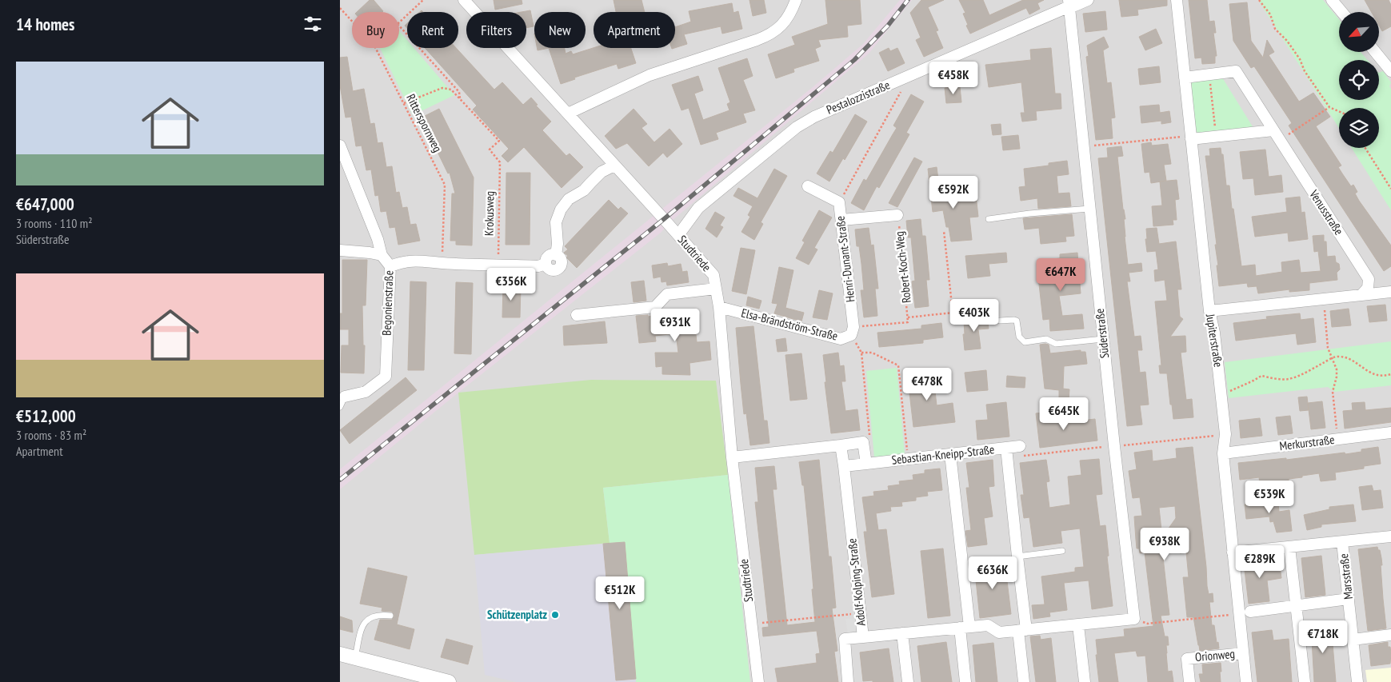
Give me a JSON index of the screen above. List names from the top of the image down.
{
  "streets": {
    "street": [
      "Pestalozzistraße",
      "Venusstraße",
      "Studtriede",
      "Henri-Dunant-Straße",
      "Robert-Koch-Weg",
      "Begonienstraße",
      "Elsa-Brändström-Straße",
      "Süderstraße",
      "Jupiterstraße",
      "Merkurstraße",
      "Sebastian-Kneipp-Straße",
      "Marsstraße",
      "Adolf-Kolping-Straße",
      "Orionweg"
    ],
    "path": ["Ritterspornweg", "Krokusweg"]
  },
  "crossings": [
    ["Pestalozzistraße", "Studtriede"],
    ["Pestalozzistraße", "Süderstraße"],
    ["Venusstraße", "Jupiterstraße"],
    ["Studtriede", "Elsa-Brändström-Straße"],
    ["Henri-Dunant-Straße", "Robert-Koch-Weg"],
    ["Henri-Dunant-Straße", "Elsa-Brändström-Straße"],
    ["Robert-Koch-Weg", "Elsa-Brändström-Straße"],
    ["Jupiterstraße", "Merkurstraße"],
    ["Jupiterstraße", "Orionweg"],
    ["Sebastian-Kneipp-Straße", "Adolf-Kolping-Straße"]
  ],
  "places": ["Schützenplatz"],
  "north": "bottom left",
  "page": {
    "heading": "14 homes",
    "chip": [
      "Buy",
      "Rent",
      "Filters",
      "New",
      "Apartment"
    ],
    "list": [
      {
        "name": "€647,000",
        "note": "3 rooms · 110 m² · Süderstraße"
      },
      {
        "name": "€512,000",
        "note": "3 rooms · 83 m² · Apartment"
      }
    ],
    "price": [
      "€458K",
      "€592K",
      "€647K",
      "€356K",
      "€403K",
      "€931K",
      "€478K",
      "€645K",
      "€539K",
      "€938K",
      "€289K",
      "€636K",
      "€512K",
      "€718K"
    ]
  }
}
